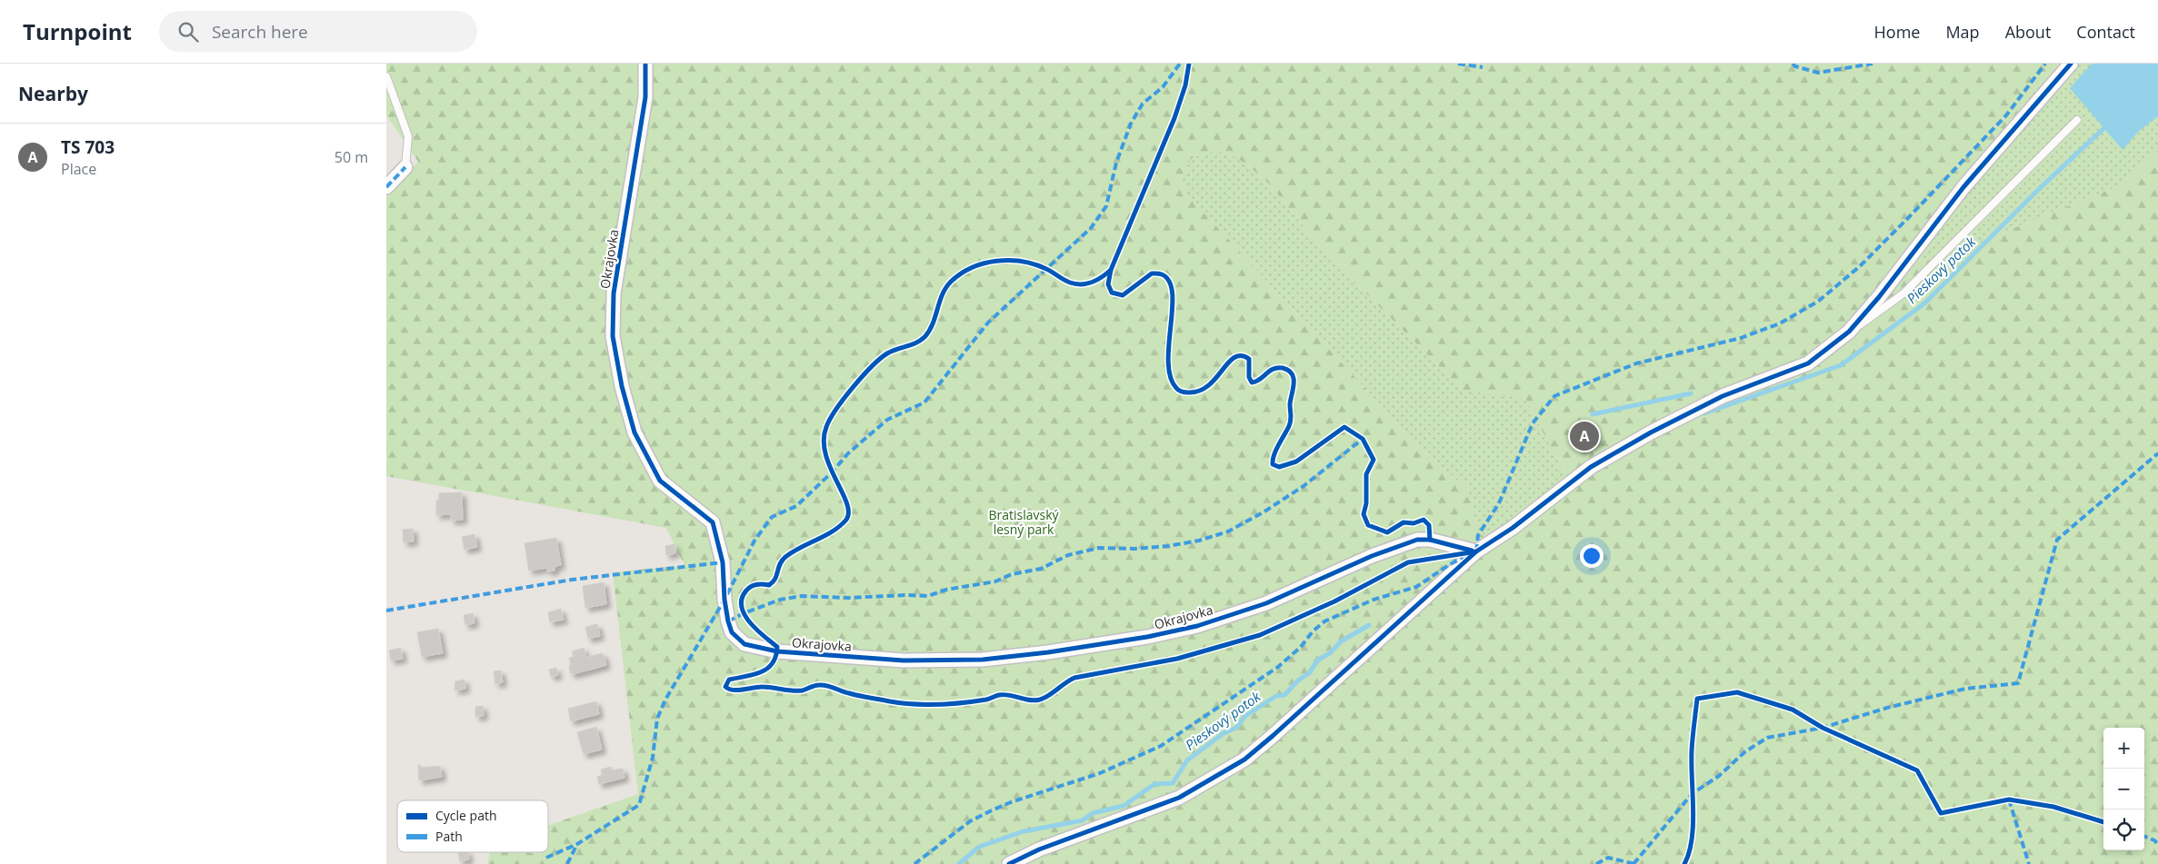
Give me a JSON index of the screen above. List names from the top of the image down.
{
  "streets": {
    "street": ["Okrajovka"]
  },
  "water": ["Pieskový potok"],
  "parks": ["Bratislavský lesný park"],
  "legend": ["Cycle path", "Path"],
  "page": {
    "header": "Turnpoint",
    "search": "Search here",
    "nav": [
      "Home",
      "Map",
      "About",
      "Contact"
    ],
    "heading": "Nearby",
    "list": [
      {
        "mark": "A",
        "name": "TS 703",
        "note": "Place",
        "value": "50 m"
      }
    ],
    "pins": "A",
    "map_buttons": ["+", "−"]
  }
}
